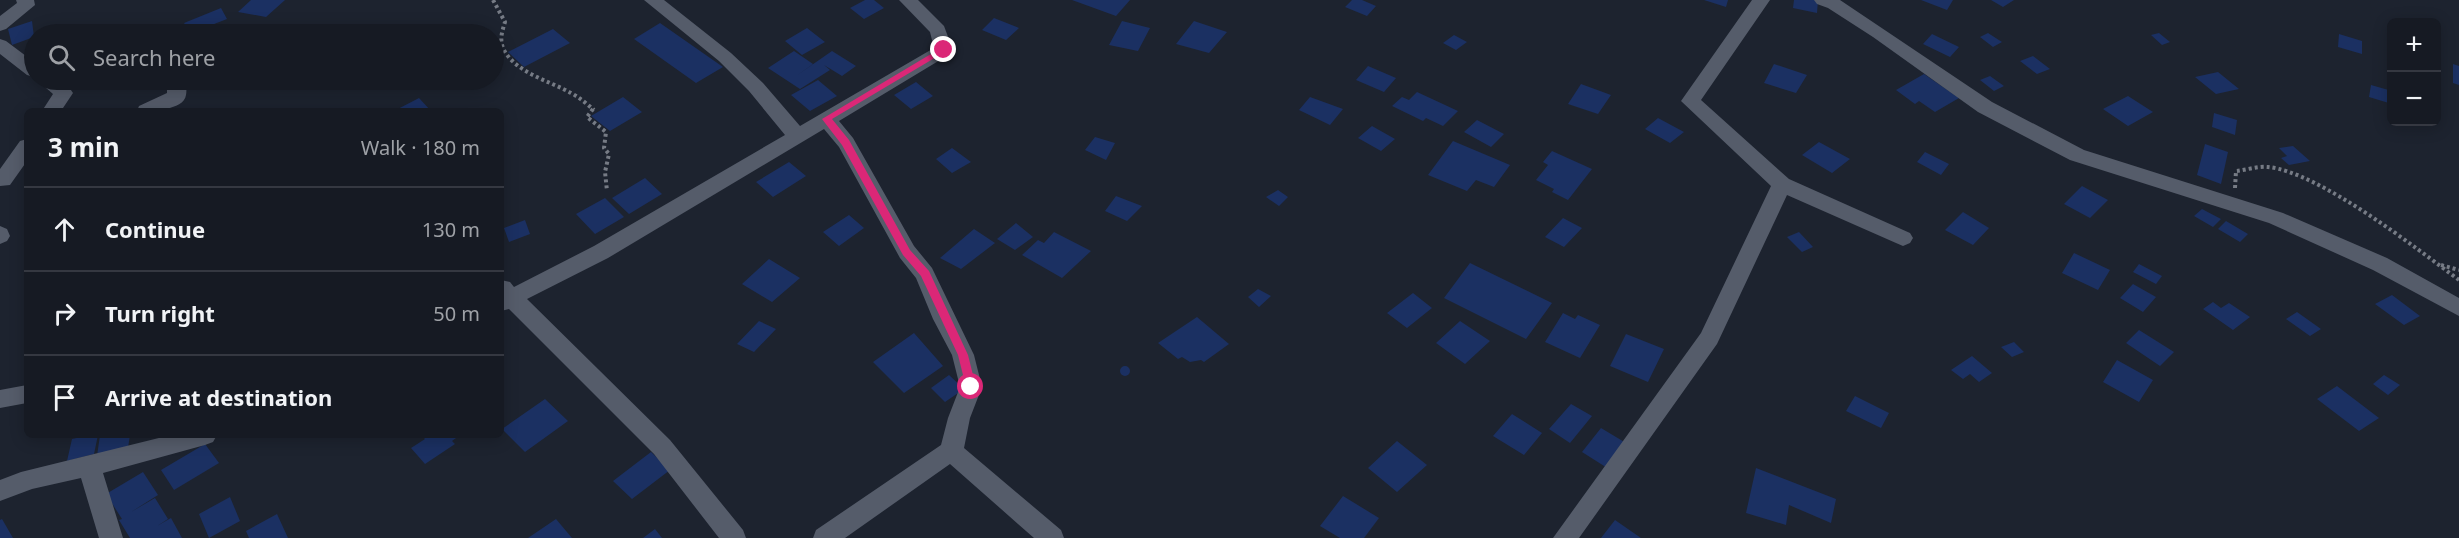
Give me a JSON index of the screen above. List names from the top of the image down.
{
  "page": {
    "map_buttons": ["+", "−"],
    "search": "Search here",
    "heading": ["3 min", "Walk · 180 m"],
    "list": [
      ["Continue", "130 m"],
      ["Turn right", "50 m"],
      "Arrive at destination"
    ]
  }
}
